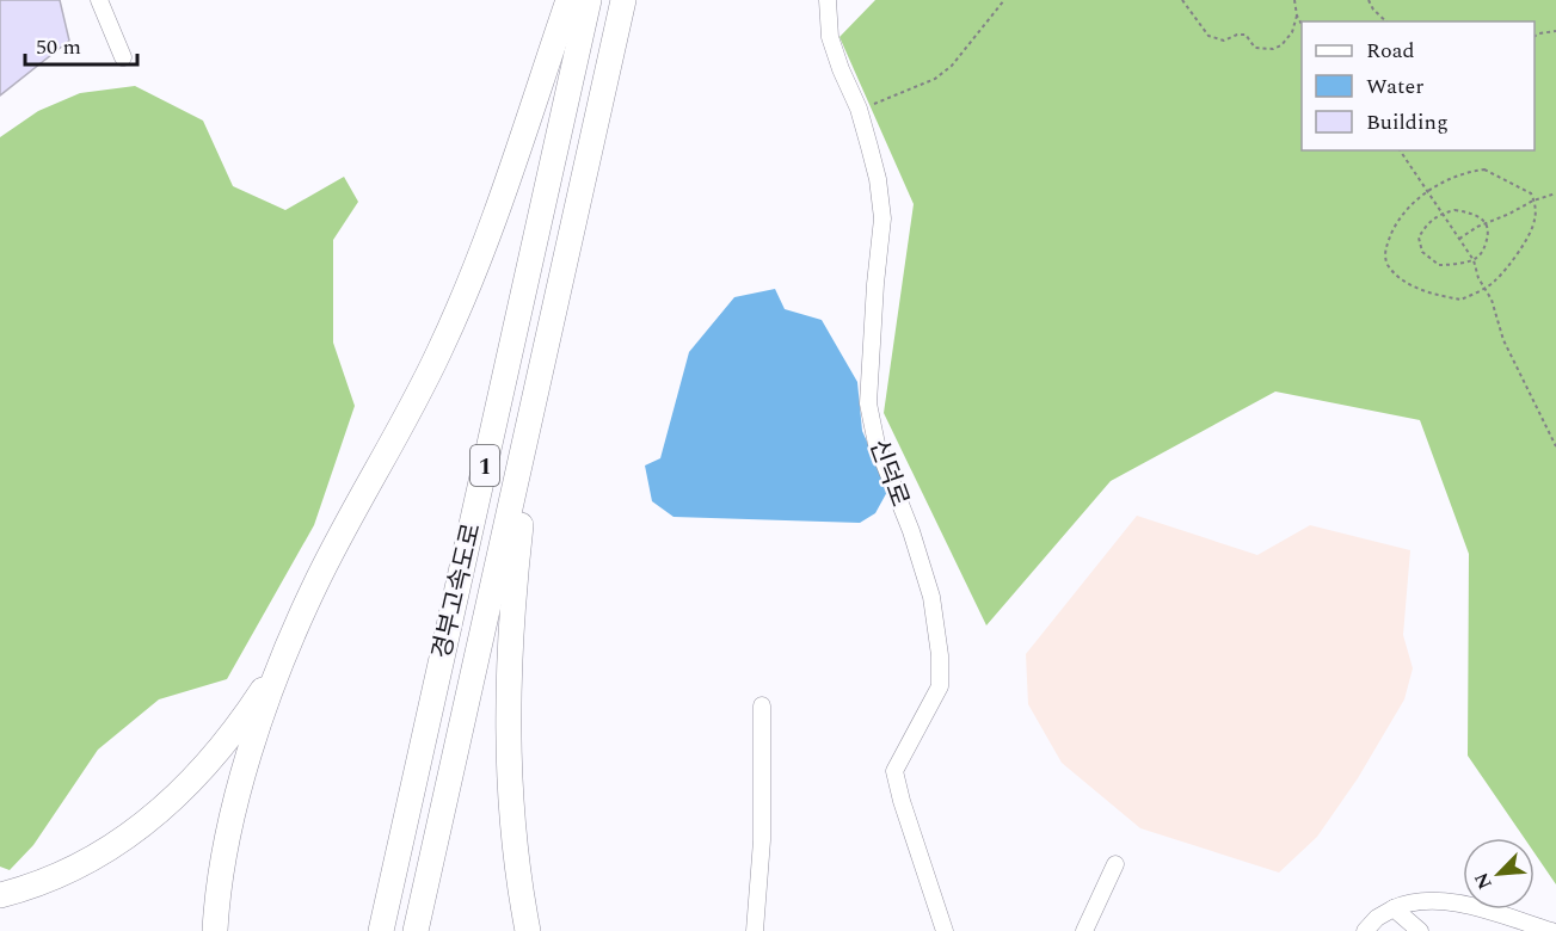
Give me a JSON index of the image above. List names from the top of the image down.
{
  "streets": {
    "highway": ["1", "경부고속도로"],
    "street": ["신덕로"]
  },
  "legend": ["Road", "Water", "Building"],
  "scale_bar": "50 m",
  "north": "bottom left"
}
